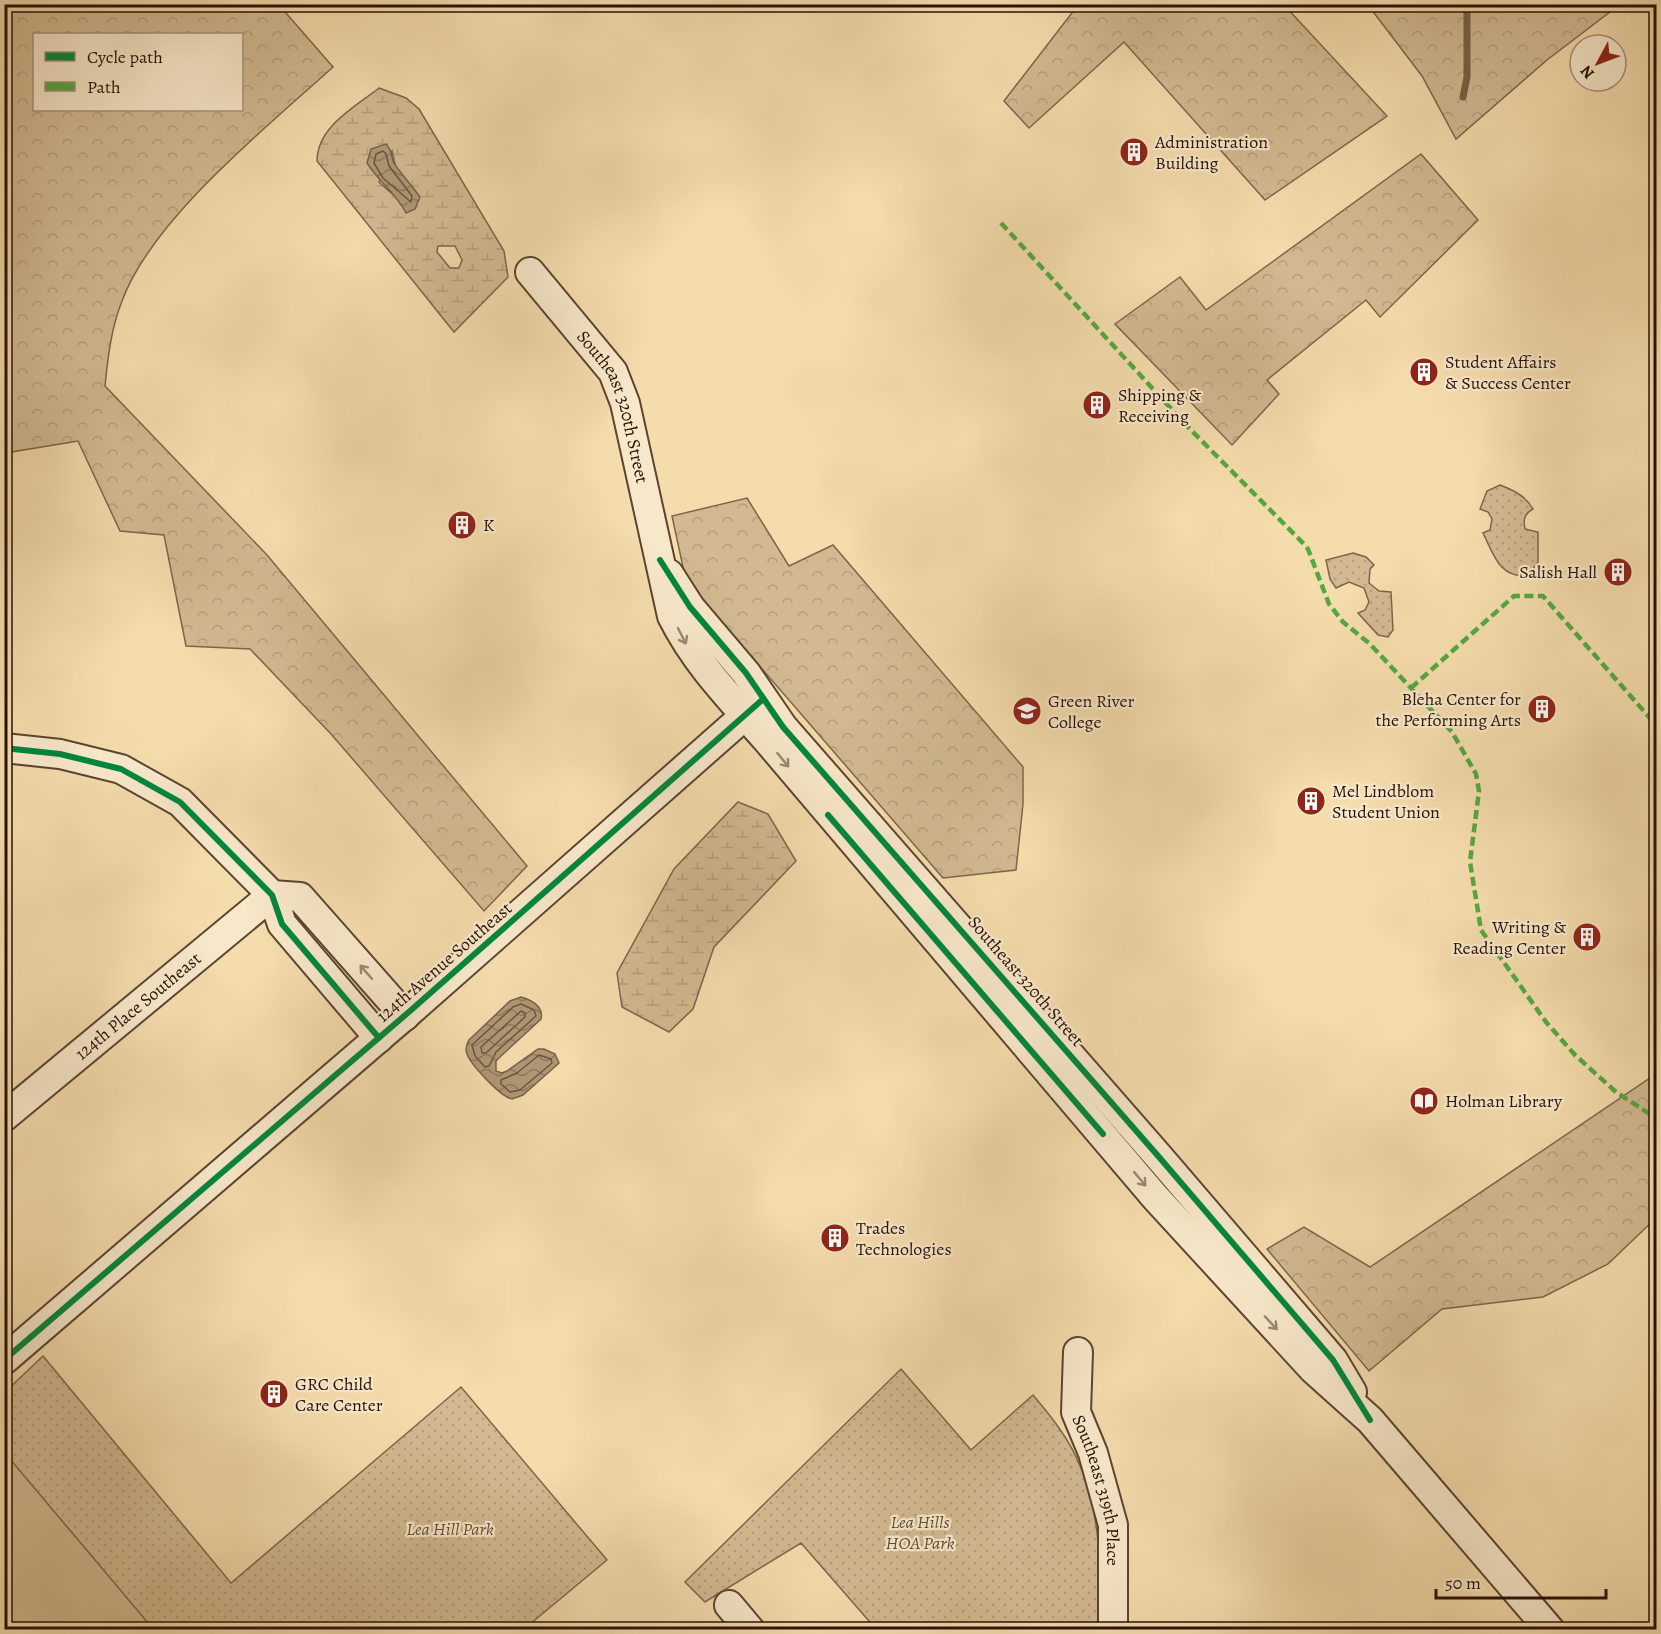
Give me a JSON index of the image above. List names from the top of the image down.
{
  "streets": {
    "street": [
      "Southeast 320th Street",
      "124th Avenue Southeast",
      "124th Place Southeast",
      "Southeast 319th Place"
    ]
  },
  "crossings": [
    ["Southeast 320th Street", "124th Avenue Southeast"]
  ],
  "parks": ["Lea Hills HOA Park", "Lea Hill Park"],
  "places": {
    "building": [
      "Administration Building",
      "Student Affairs & Success Center",
      "Shipping & Receiving",
      "K",
      "Salish Hall",
      "Bleha Center for the Performing Arts",
      "Mel Lindblom Student Union",
      "Writing & Reading Center",
      "Trades Technologies",
      "GRC Child Care Center"
    ],
    "school or university": ["Green River College"],
    "library": ["Holman Library"]
  },
  "legend": ["Cycle path", "Path"],
  "scale_bar": "50 m",
  "north": "bottom left"
}
